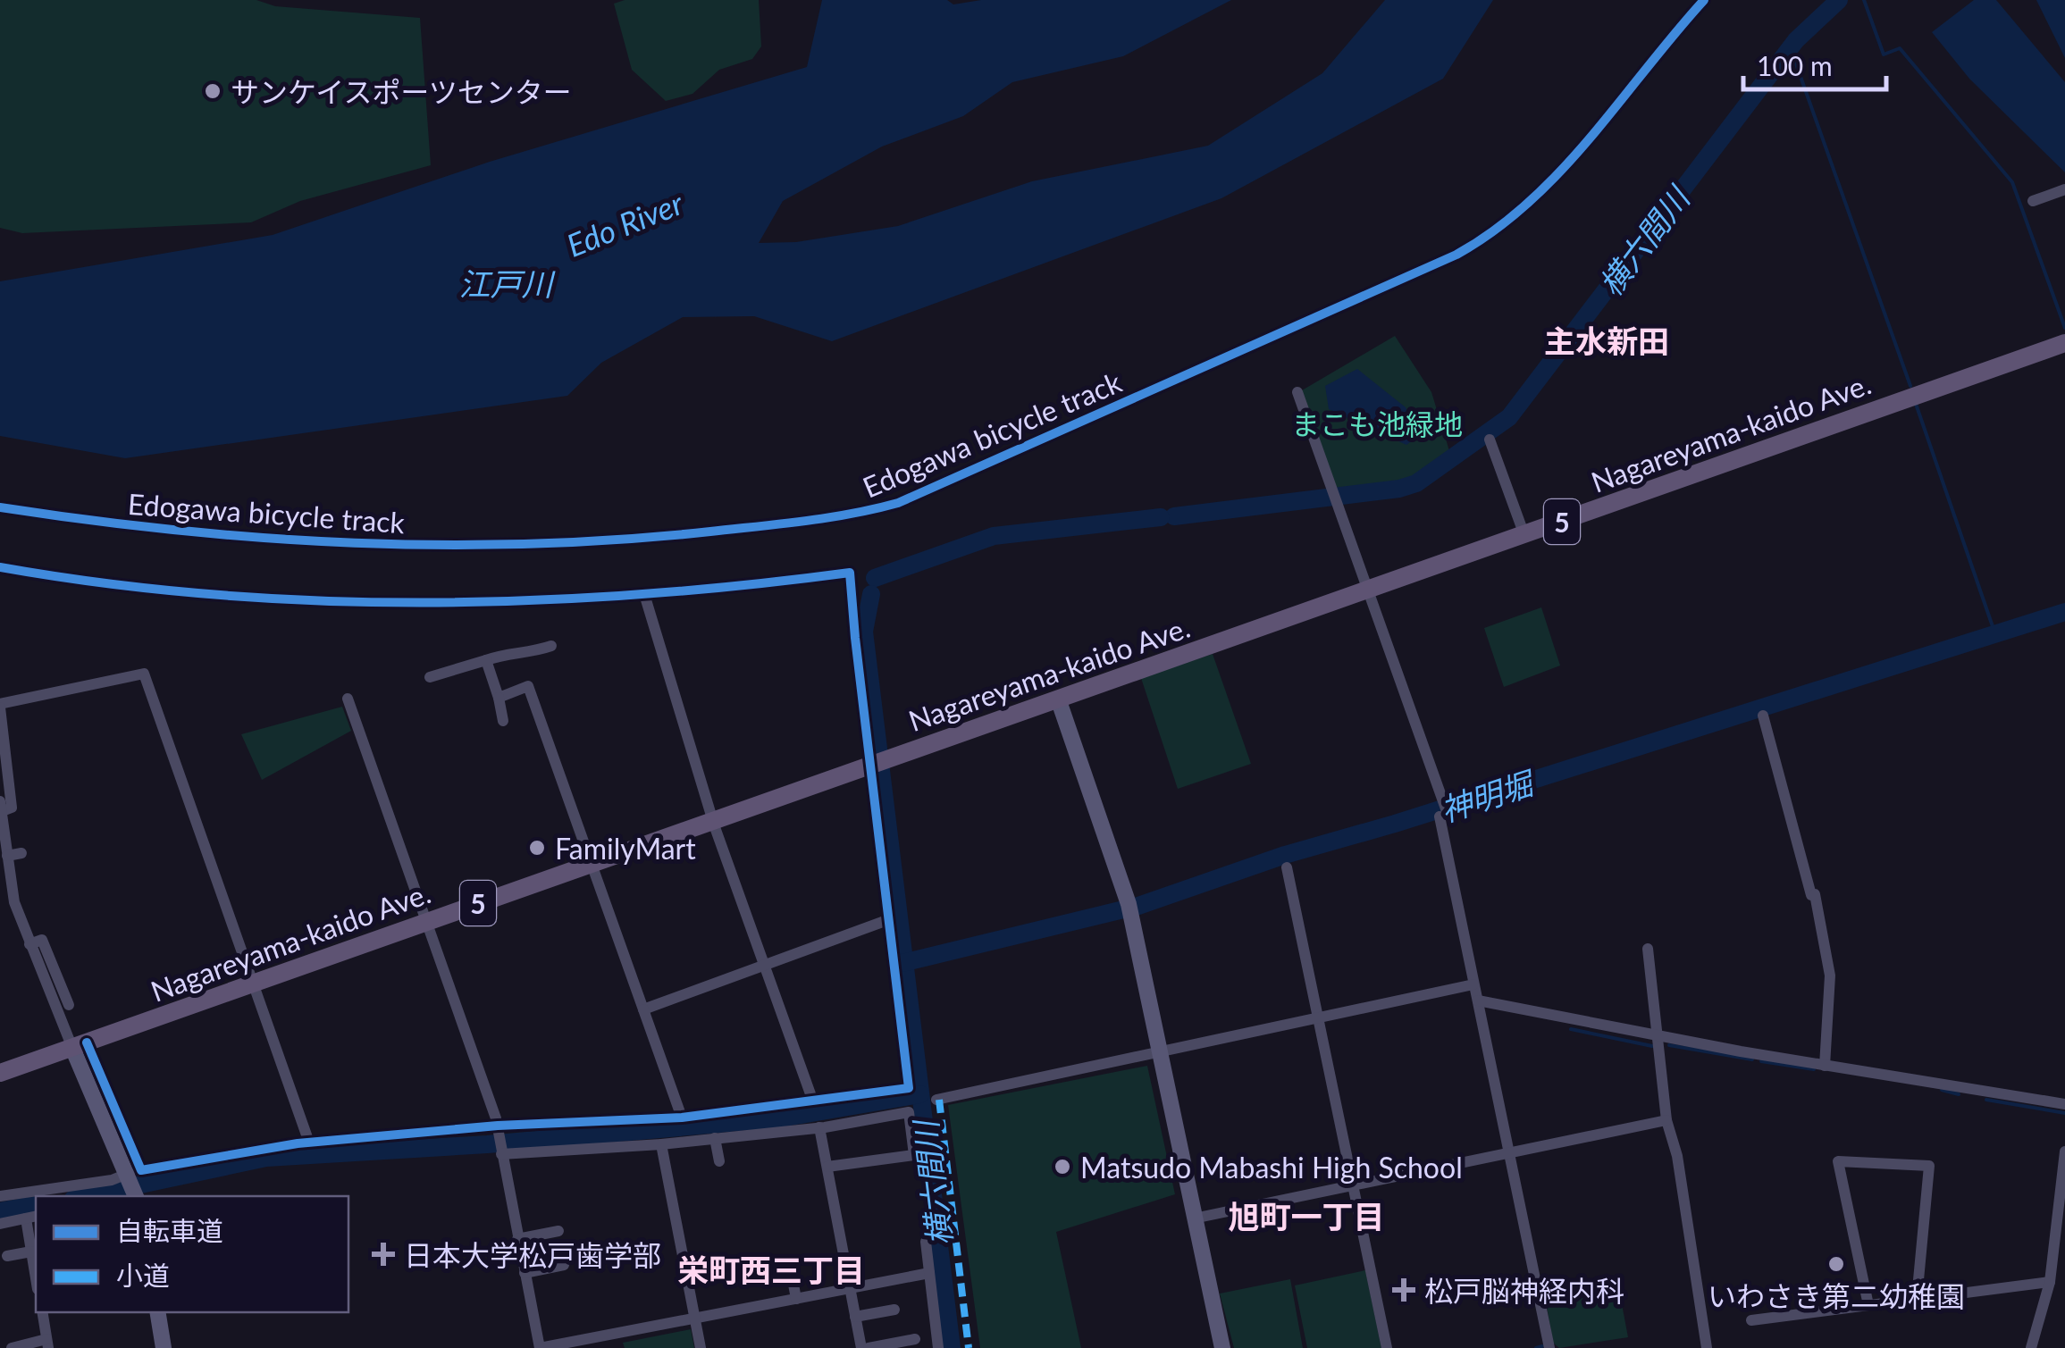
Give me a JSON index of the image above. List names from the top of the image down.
{
  "streets": {
    "main road": ["Nagareyama-kaido Ave.", "5"],
    "cycle path": ["Edogawa bicycle track"]
  },
  "districts": ["主水新田", "旭町一丁目", "栄町西三丁目"],
  "water": [
    "Edo River",
    "横六間川",
    "江戸川",
    "神明堀"
  ],
  "parks": ["まこも池緑地"],
  "places": {
    "other": [
      "サンケイスポーツセンター",
      "FamilyMart",
      "Matsudo Mabashi High School",
      "いわさき第二幼稚園"
    ],
    "health": ["日本大学松戸歯学部", "松戸脳神経内科"]
  },
  "legend": ["自転車道", "小道"],
  "scale_bar": "100 m"
}
